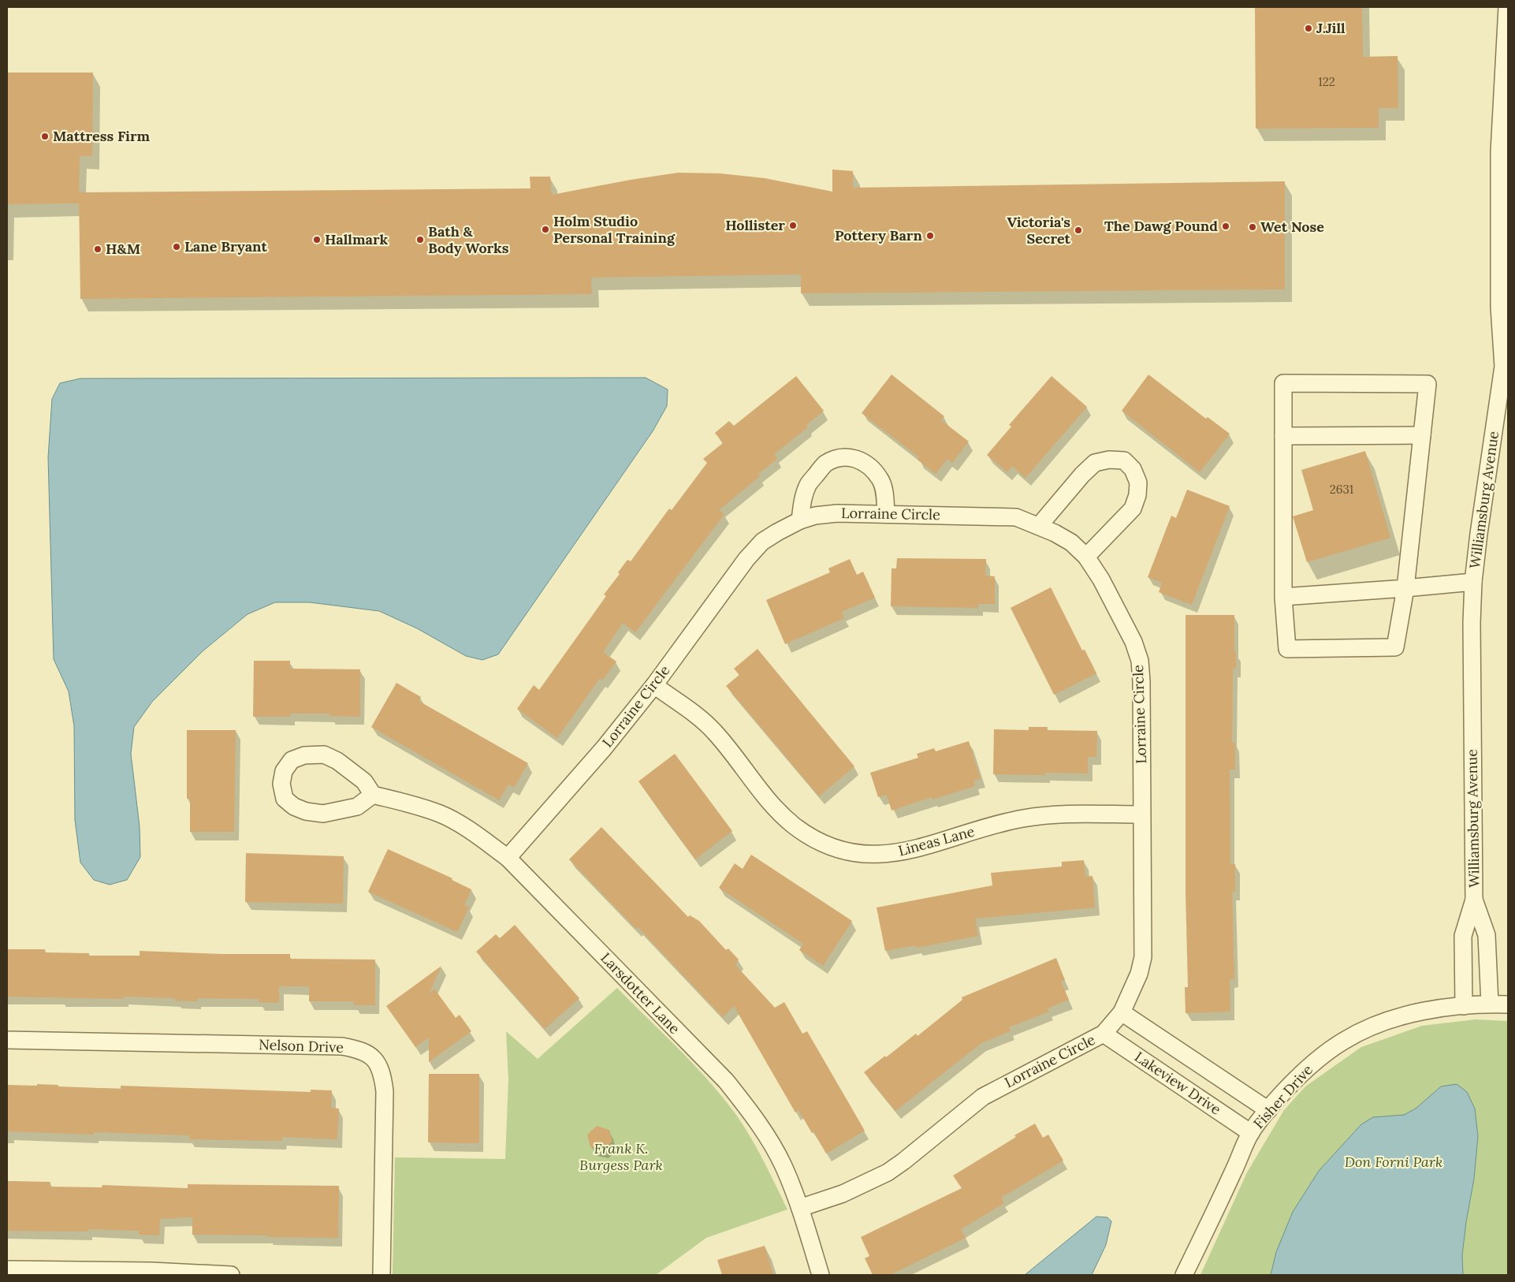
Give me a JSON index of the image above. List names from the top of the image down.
{
  "streets": {
    "street": [
      "Williamsburg Avenue",
      "Lorraine Circle",
      "Lineas Lane",
      "Larsdotter Lane",
      "Nelson Drive",
      "Lakeview Drive",
      "Fisher Drive"
    ]
  },
  "crossings": [
    ["Williamsburg Avenue", "Fisher Drive"],
    ["Lorraine Circle", "Lineas Lane"],
    ["Lorraine Circle", "Larsdotter Lane"],
    ["Lorraine Circle", "Lakeview Drive"],
    ["Lakeview Drive", "Fisher Drive"]
  ],
  "parks": ["Frank K. Burgess Park", "Don Forni Park"],
  "places": [
    "J.Jill",
    "Mattress Firm",
    "Hollister",
    "The Dawg Pound",
    "Wet Nose",
    "Holm Studio Personal Training",
    "Victoria's Secret",
    "Pottery Barn",
    "Hallmark",
    "Bath & Body Works",
    "Lane Bryant",
    "H&M"
  ],
  "house_numbers": ["122", "2631"]
}
